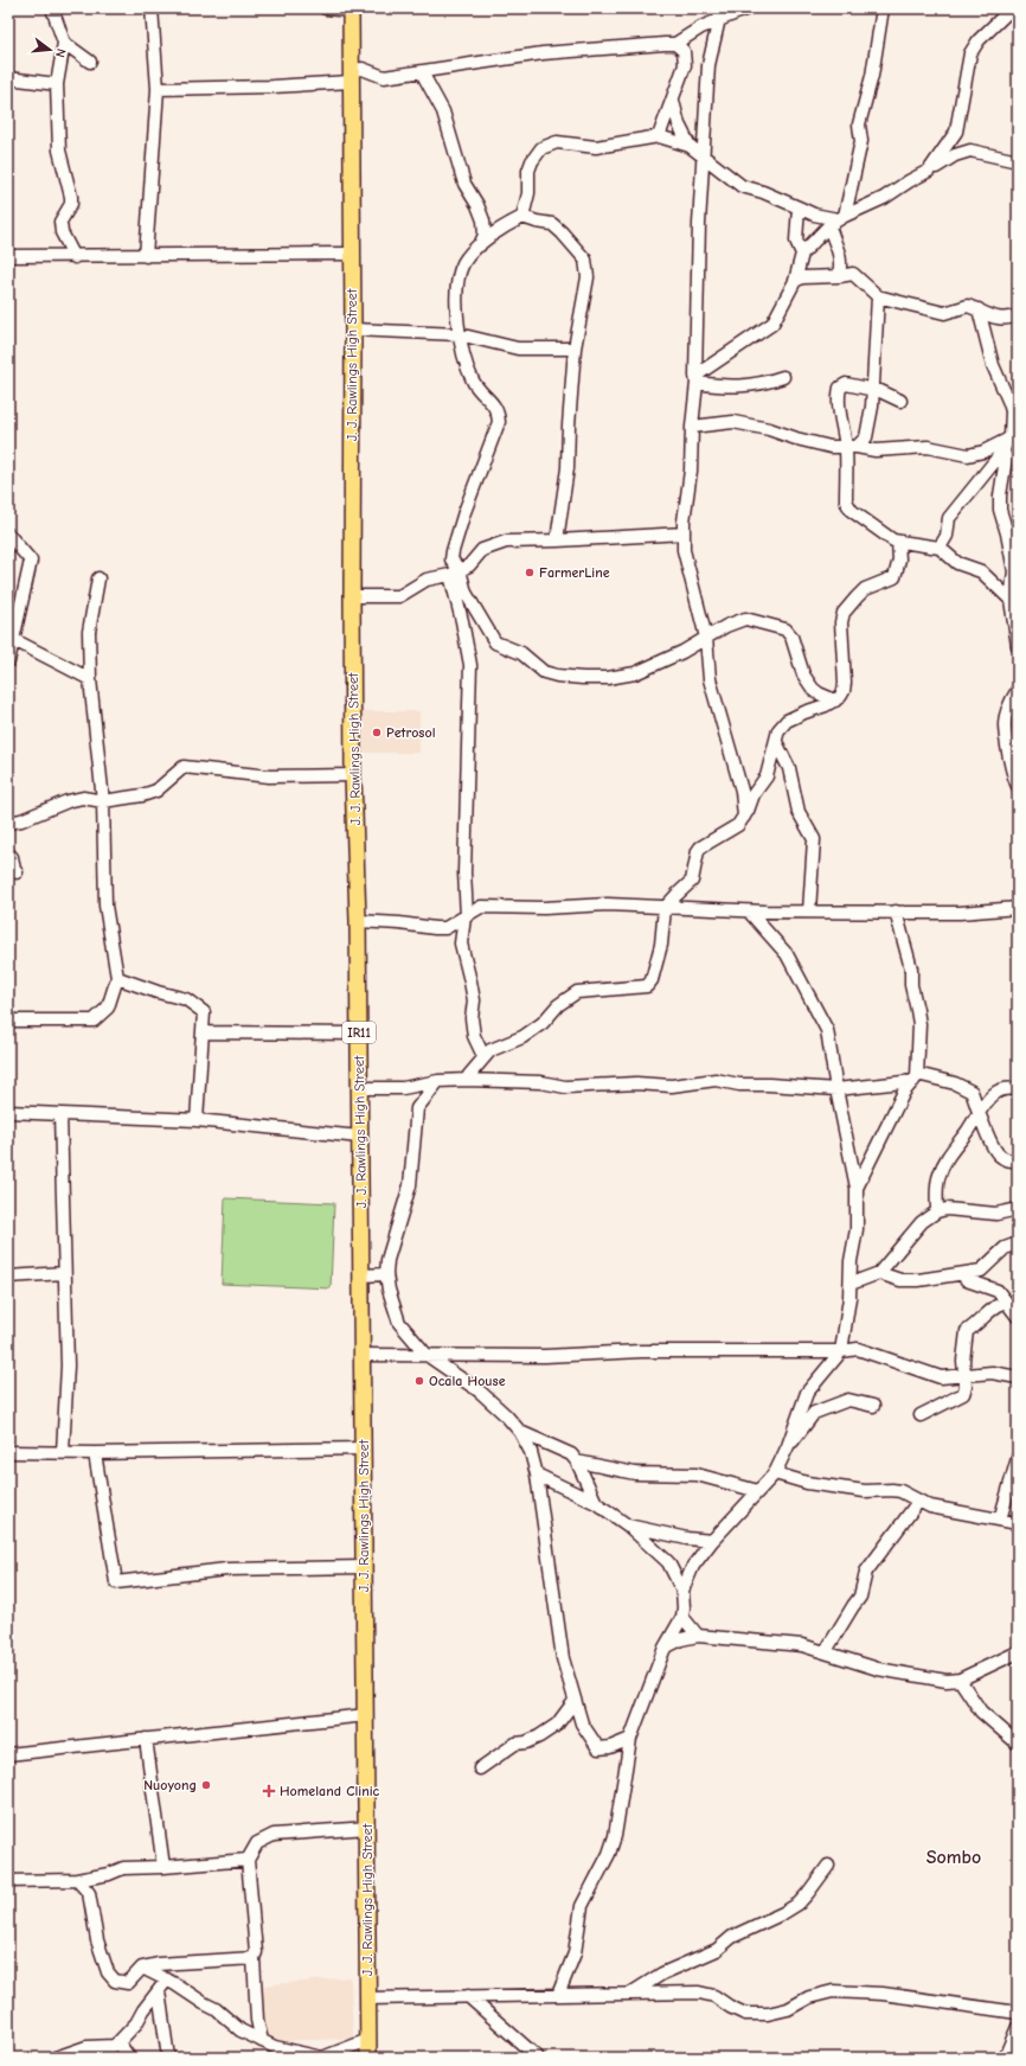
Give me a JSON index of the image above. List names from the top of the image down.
{
  "streets": {
    "main road": ["J. J. Rawlings High Street", "IR11"]
  },
  "districts": ["Sombo"],
  "places": {
    "other": [
      "FarmerLine",
      "Petrosol",
      "Ocala House",
      "Nuoyong"
    ],
    "health": ["Homeland Clinic"]
  },
  "north": "right"
}
